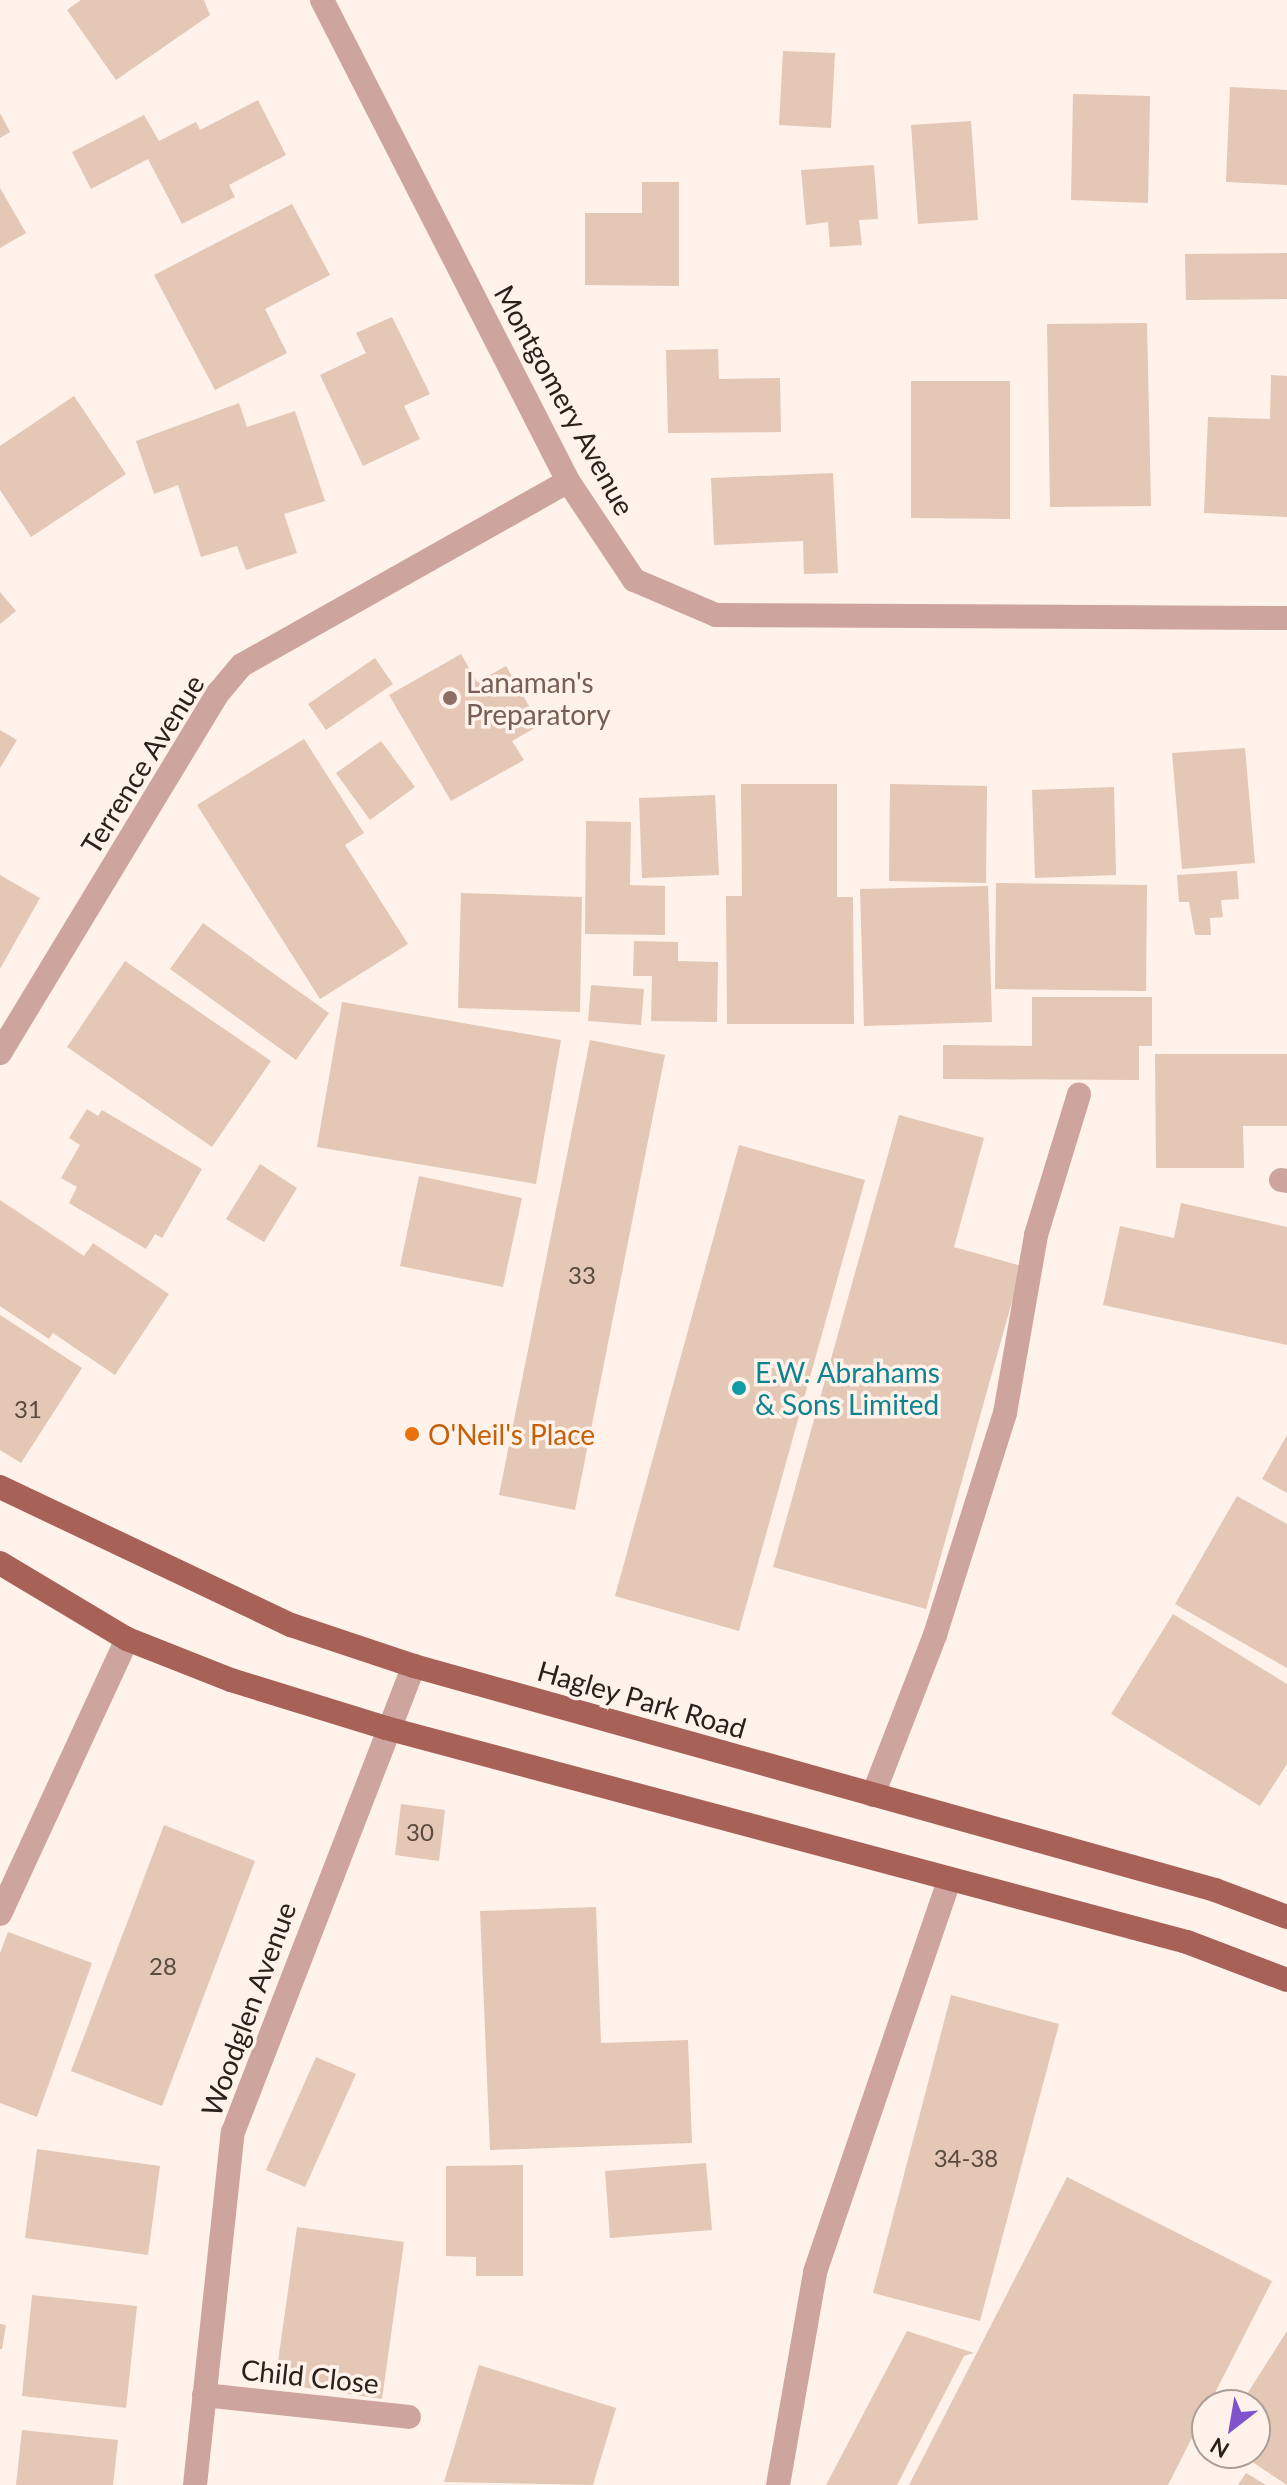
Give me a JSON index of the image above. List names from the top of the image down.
{
  "streets": {
    "main road": ["Hagley Park Road"],
    "street": [
      "Montgomery Avenue",
      "Terrence Avenue",
      "Woodglen Avenue",
      "Child Close"
    ]
  },
  "crossings": [
    ["Montgomery Avenue", "Terrence Avenue"],
    ["Hagley Park Road", "Woodglen Avenue"],
    ["Woodglen Avenue", "Child Close"]
  ],
  "places": ["Lanaman's Preparatory", "E.W. Abrahams & Sons Limited", "O'Neil's Place"],
  "house_numbers": [
    "33",
    "31",
    "30",
    "28",
    "34-38"
  ],
  "north": "bottom left"
}
